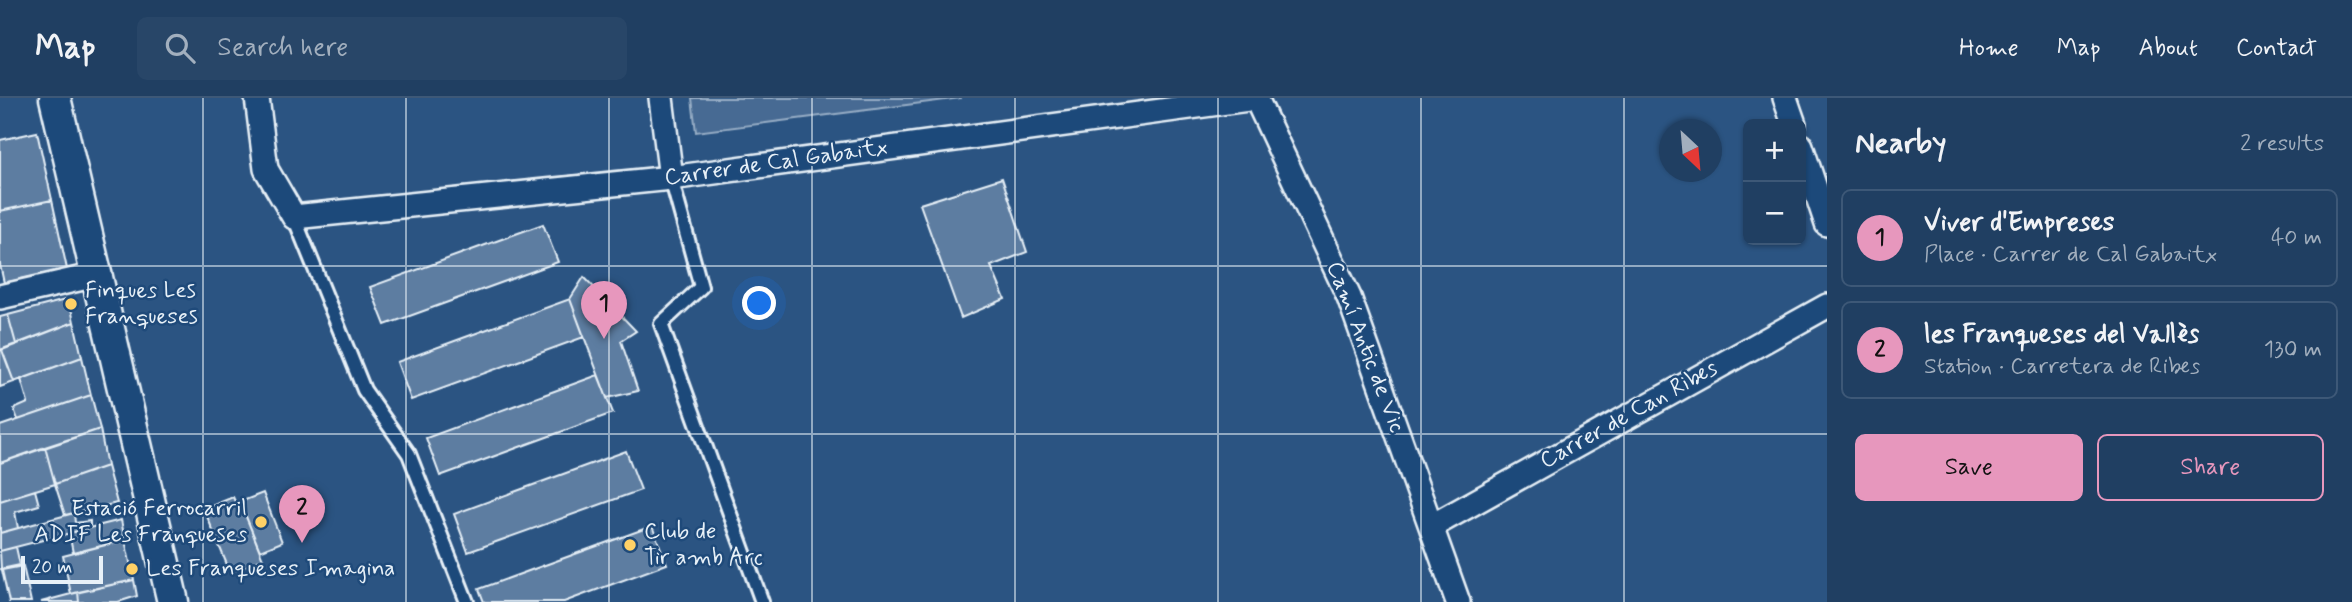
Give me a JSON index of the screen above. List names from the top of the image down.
{
  "streets": {
    "street": ["Carrer de Cal Gabaitx", "Camí Antic de Vic", "Carrer de Can Ribes"]
  },
  "crossings": [
    ["Carrer de Cal Gabaitx", "Camí Antic de Vic"],
    ["Camí Antic de Vic", "Carrer de Can Ribes"]
  ],
  "places": [
    "Finques Les Franqueses",
    "Estació Ferrocarril ADIF Les Franqueses",
    "Club de Tir amb Arc",
    "Les Franqueses Imagina"
  ],
  "scale_bar": "20 m",
  "north": "bottom right",
  "page": {
    "header": "Map",
    "search": "Search here",
    "nav": [
      "Home",
      "Map",
      "About",
      "Contact"
    ],
    "heading": ["Nearby", "2 results"],
    "map_buttons": ["+", "−"],
    "list": [
      {
        "mark": "1",
        "name": "Viver d'Empreses",
        "note": "Place · Carrer de Cal Gabaitx",
        "value": "40 m"
      },
      {
        "mark": "2",
        "name": "les Franqueses del Vallès",
        "note": "Station · Carretera de Ribes",
        "value": "130 m"
      }
    ],
    "pins": ["1", "2"],
    "buttons": ["Save", "Share"],
    "scale": "20 m"
  }
}
